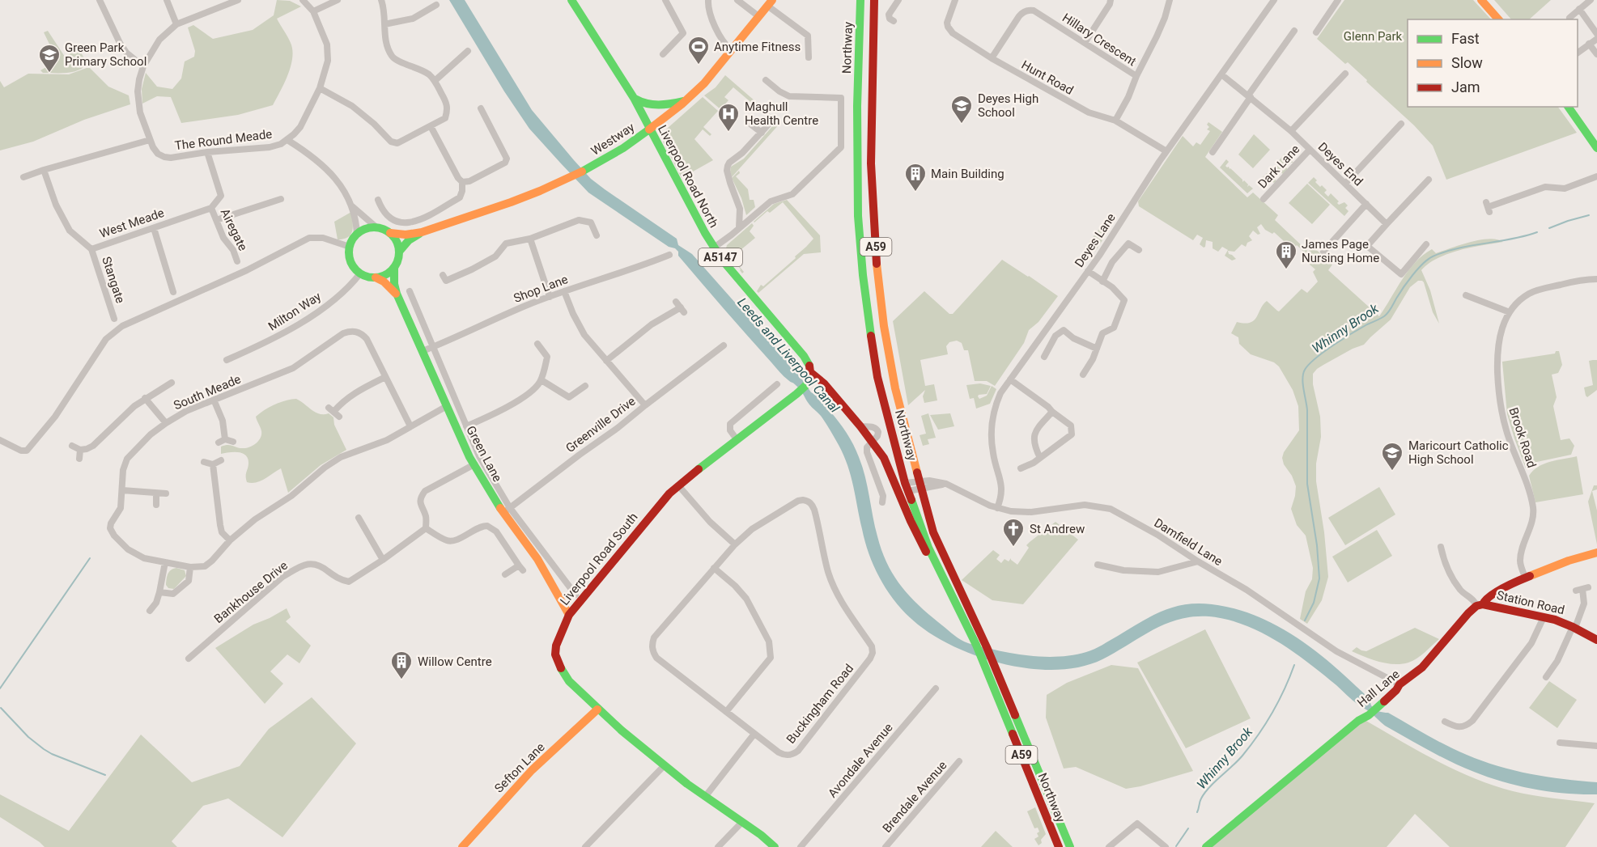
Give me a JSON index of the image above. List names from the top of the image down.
{
  "streets": {
    "main road": [
      "Northway",
      "Westway",
      "Liverpool Road North",
      "A59",
      "A5147",
      "Green Lane",
      "Liverpool Road South",
      "Station Road",
      "Hall Lane",
      "Sefton Lane"
    ],
    "street": [
      "Hillary Crescent",
      "Hunt Road",
      "The Round Meade",
      "Deyes End",
      "Dark Lane",
      "West Meade",
      "Airegate",
      "Deyes Lane",
      "Stangate",
      "Shop Lane",
      "Milton Way",
      "South Meade",
      "Greenville Drive",
      "Brook Road",
      "Damfield Lane",
      "Bankhouse Drive",
      "Buckingham Road",
      "Avondale Avenue",
      "Brendale Avenue"
    ]
  },
  "crossings": [
    ["Hillary Crescent", "Hunt Road"],
    ["Northway", "Liverpool Road North"],
    ["Northway", "Damfield Lane"],
    ["Hunt Road", "Deyes Lane"],
    ["Westway", "Liverpool Road North"],
    ["Westway", "Milton Way"],
    ["Westway", "Green Lane"],
    ["Deyes End", "Dark Lane"],
    ["Deyes End", "Deyes Lane"],
    ["Liverpool Road North", "Liverpool Road South"],
    ["West Meade", "Airegate"],
    ["West Meade", "Stangate"],
    ["Deyes Lane", "Damfield Lane"],
    ["Shop Lane", "Greenville Drive"],
    ["Shop Lane", "Green Lane"],
    ["Milton Way", "Green Lane"],
    ["South Meade", "Green Lane"],
    ["Greenville Drive", "Green Lane"],
    ["Brook Road", "Hall Lane"],
    ["Green Lane", "Liverpool Road South"],
    ["Damfield Lane", "Hall Lane"],
    ["Liverpool Road South", "Sefton Lane"],
    ["Station Road", "Hall Lane"]
  ],
  "water": ["Whinny Brook", "Leeds and Liverpool Canal"],
  "parks": ["Glenn Park"],
  "places": {
    "sports": ["Anytime Fitness"],
    "school or university": ["Green Park Primary School", "Deyes High School", "Maricourt Catholic High School"],
    "hospital": ["Maghull Health Centre"],
    "building": ["Main Building", "James Page Nursing Home", "Willow Centre"],
    "church": ["St Andrew"]
  },
  "legend": ["Fast", "Slow", "Jam"]
}
